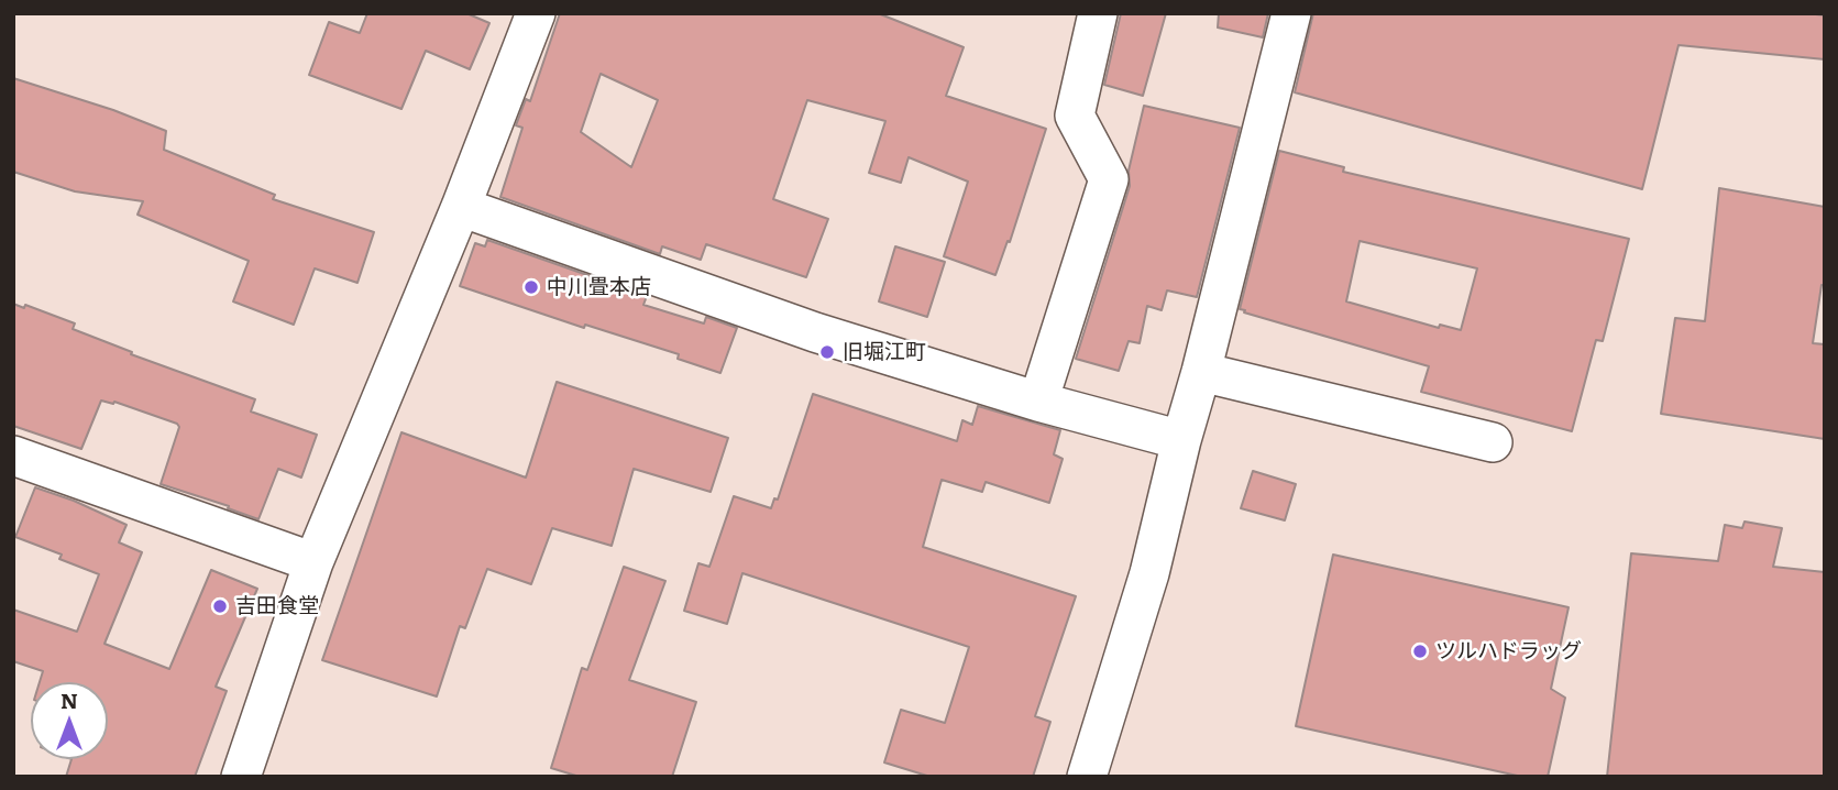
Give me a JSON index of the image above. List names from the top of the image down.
{
  "places": [
    "中川畳本店",
    "旧堀江町",
    "吉田食堂",
    "ツルハドラッグ"
  ],
  "north": "top"
}
